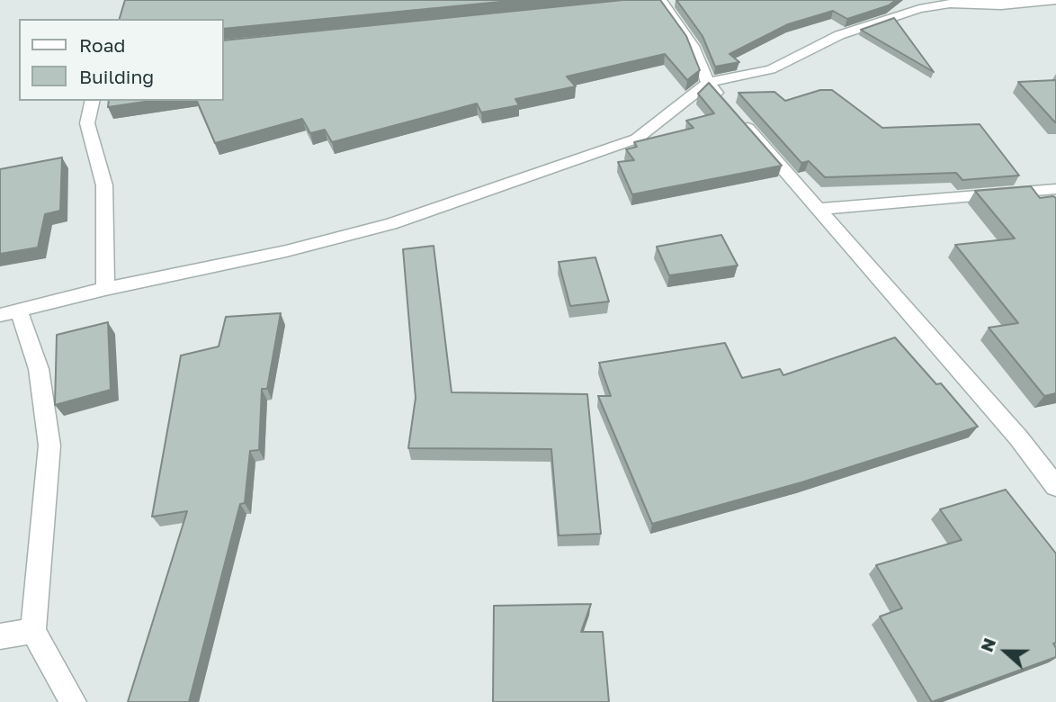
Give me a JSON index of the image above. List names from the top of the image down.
{
  "legend": ["Road", "Building"],
  "north": "left"
}
